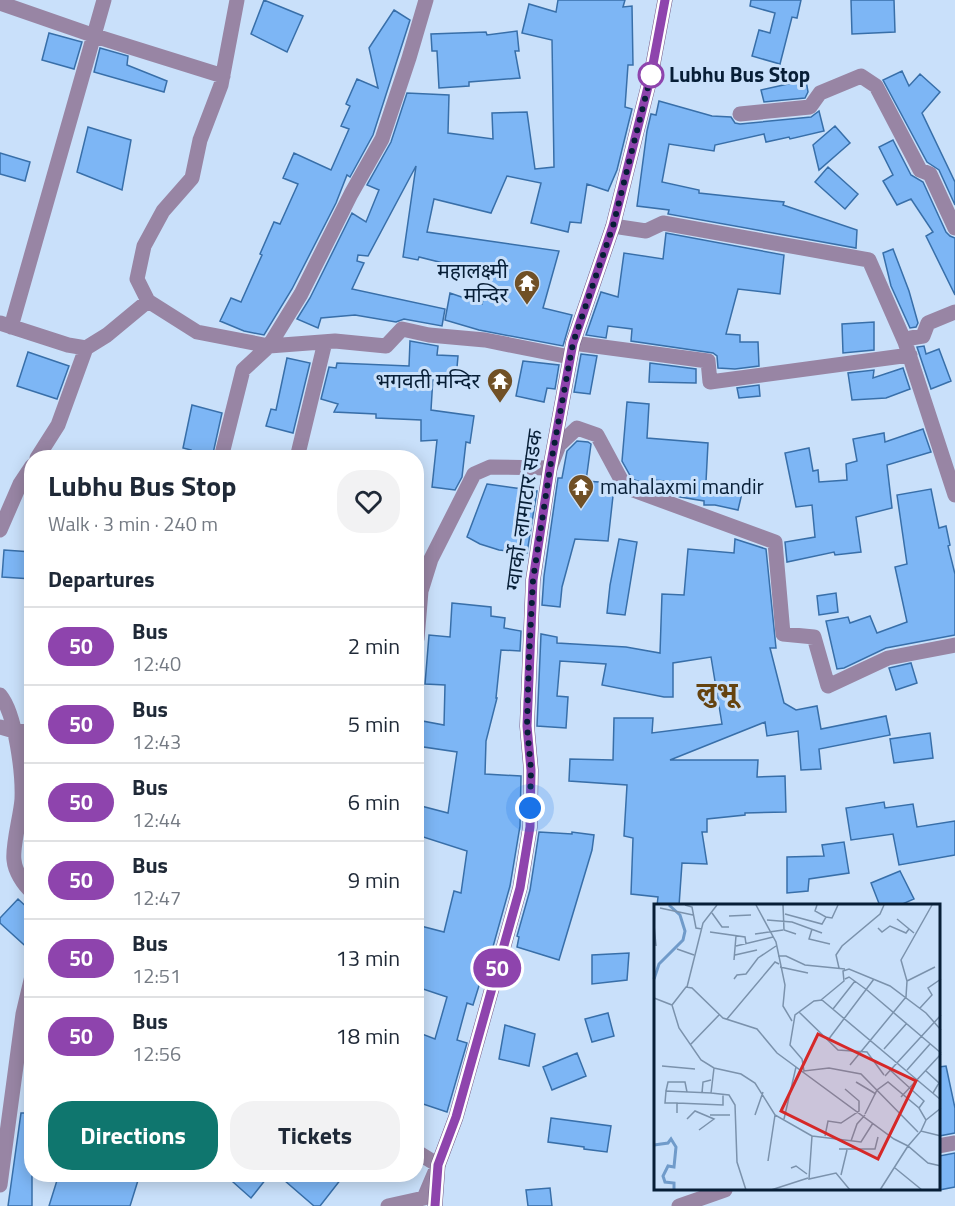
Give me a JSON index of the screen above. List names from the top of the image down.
{
  "streets": {
    "main road": ["ग्वार्को-लामाटार सडक"]
  },
  "districts": ["लुभू"],
  "places": {
    "other": ["Lubhu Bus Stop"],
    "temple": ["महालक्ष्मी मन्दिर", "भगवती मन्दिर", "mahalaxmi mandir"]
  },
  "lines": ["bus line 50"],
  "page": {
    "on_map": "50",
    "heading": [
      ["Lubhu Bus Stop", "Walk · 3 min · 240 m"],
      "Departures"
    ],
    "list": [
      {
        "mark": "50",
        "name": "Bus",
        "note": "12:40",
        "value": "2 min"
      },
      {
        "mark": "50",
        "name": "Bus",
        "note": "12:43",
        "value": "5 min"
      },
      {
        "mark": "50",
        "name": "Bus",
        "note": "12:44",
        "value": "6 min"
      },
      {
        "mark": "50",
        "name": "Bus",
        "note": "12:47",
        "value": "9 min"
      },
      {
        "mark": "50",
        "name": "Bus",
        "note": "12:51",
        "value": "13 min"
      },
      {
        "mark": "50",
        "name": "Bus",
        "note": "12:56",
        "value": "18 min"
      }
    ],
    "buttons": ["Directions", "Tickets"]
  }
}
